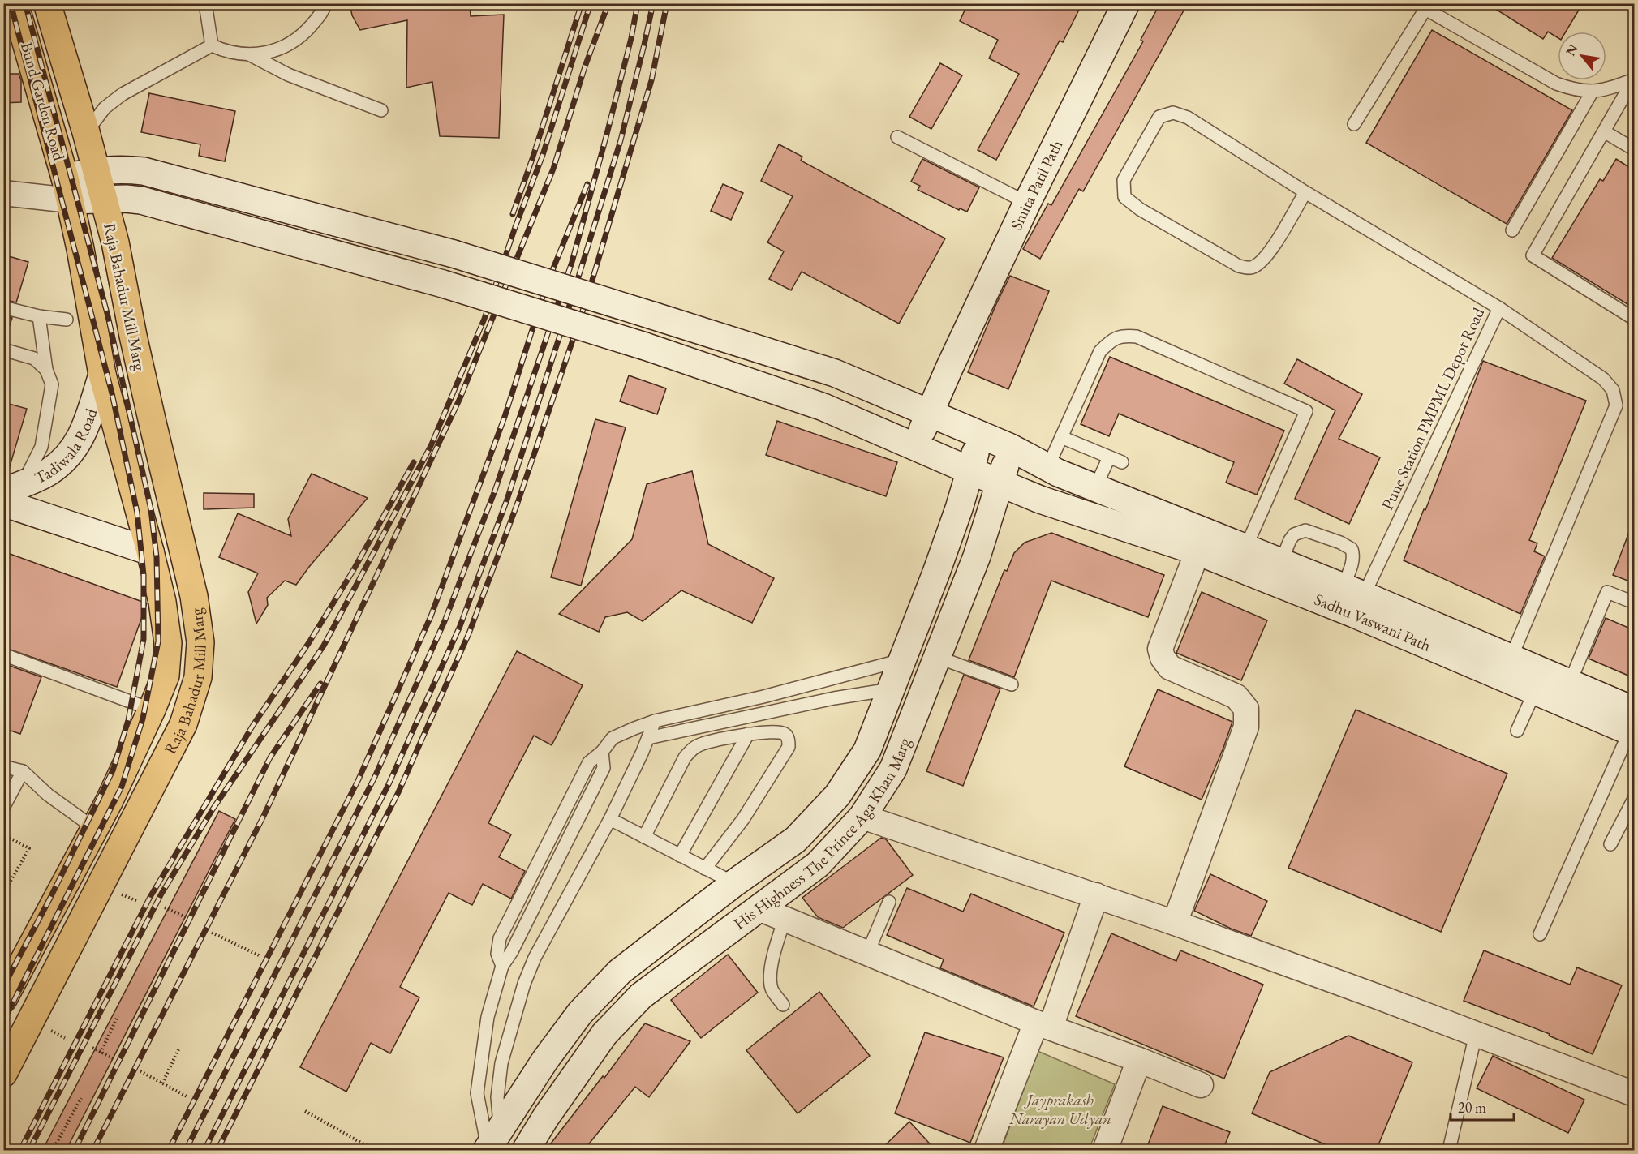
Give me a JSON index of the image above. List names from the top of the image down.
{
  "streets": {
    "highway": ["Bund Garden Road", "Raja Bahadur Mill Marg"],
    "main road": [
      "Smita Patil Path",
      "Tadiwala Road",
      "Sadhu Vaswani Path",
      "His Highness The Prince Aga Khan Marg"
    ],
    "lane": ["Pune Station PMPML Depot Road"]
  },
  "crossings": [
    ["Bund Garden Road", "Raja Bahadur Mill Marg"],
    ["Bund Garden Road", "Sadhu Vaswani Path"],
    ["Smita Patil Path", "Sadhu Vaswani Path"],
    ["Raja Bahadur Mill Marg", "Tadiwala Road"],
    ["Raja Bahadur Mill Marg", "Sadhu Vaswani Path"],
    ["Pune Station PMPML Depot Road", "Sadhu Vaswani Path"],
    ["Sadhu Vaswani Path", "His Highness The Prince Aga Khan Marg"]
  ],
  "parks": ["Jayprakash Narayan Udyan"],
  "scale_bar": "20 m",
  "north": "top left"
}
